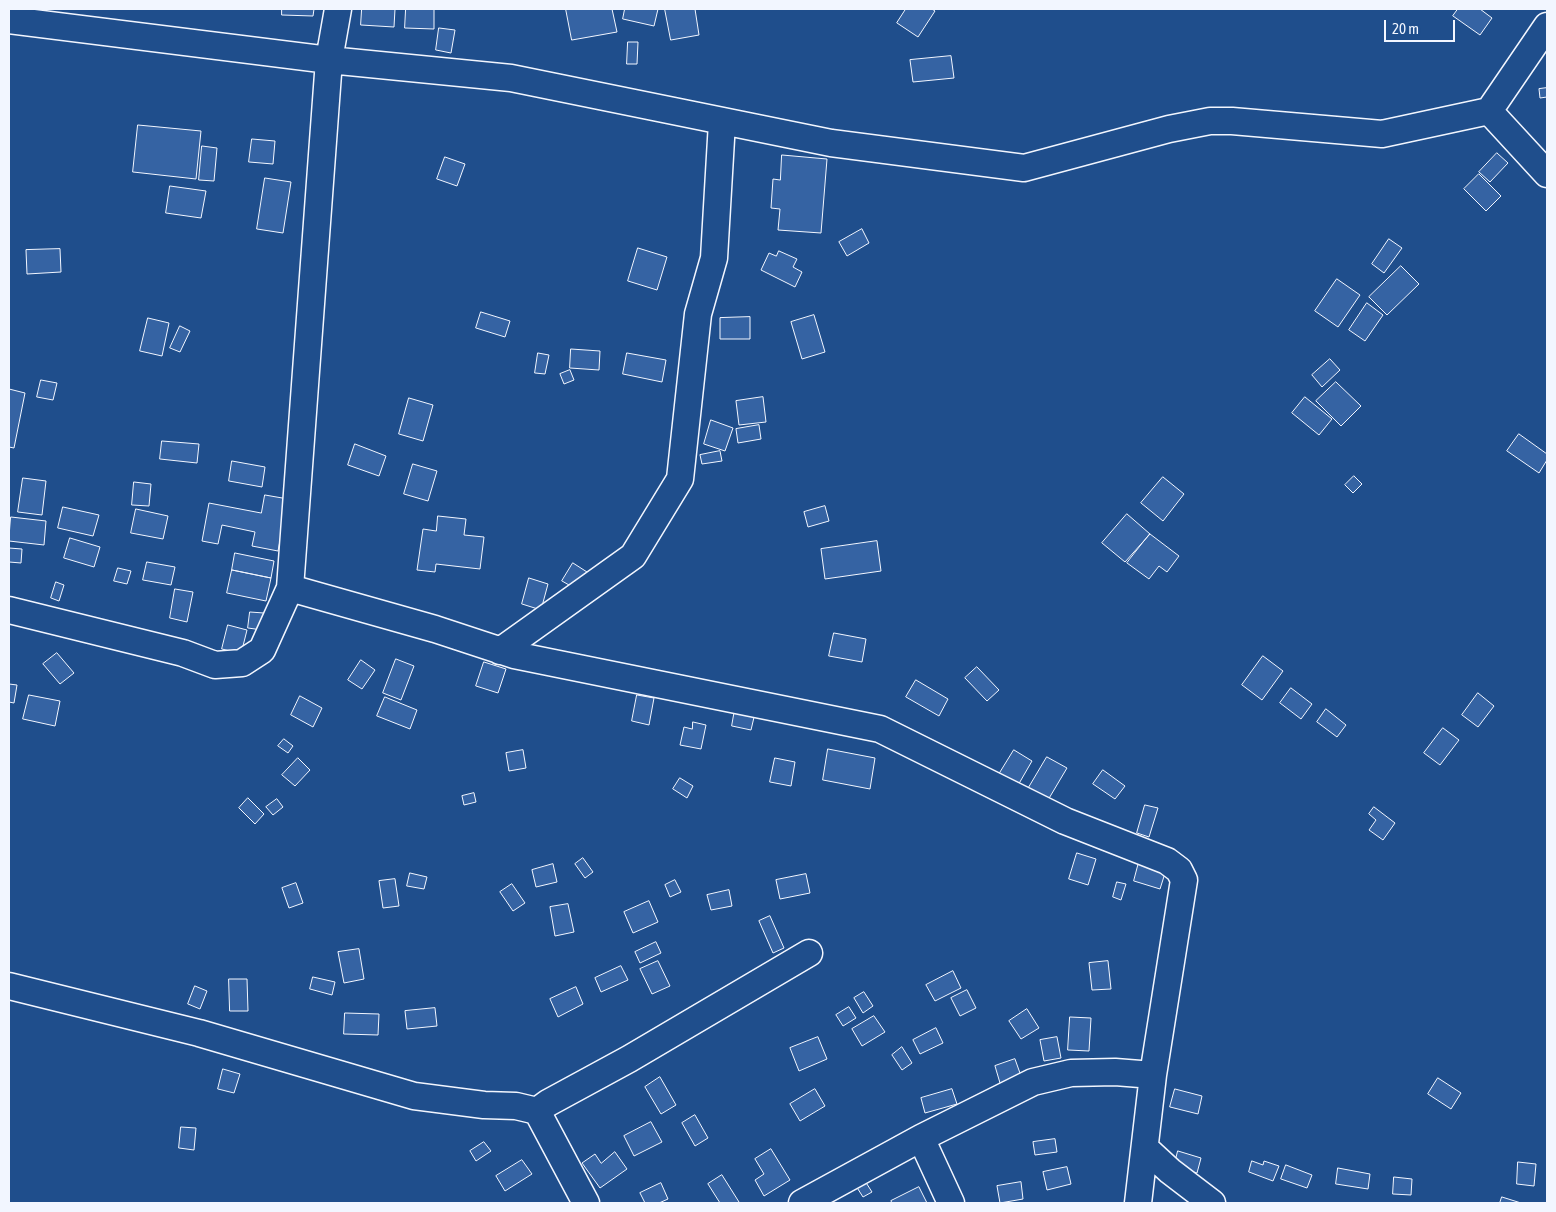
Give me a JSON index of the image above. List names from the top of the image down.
{
  "scale_bar": "20 m"
}
